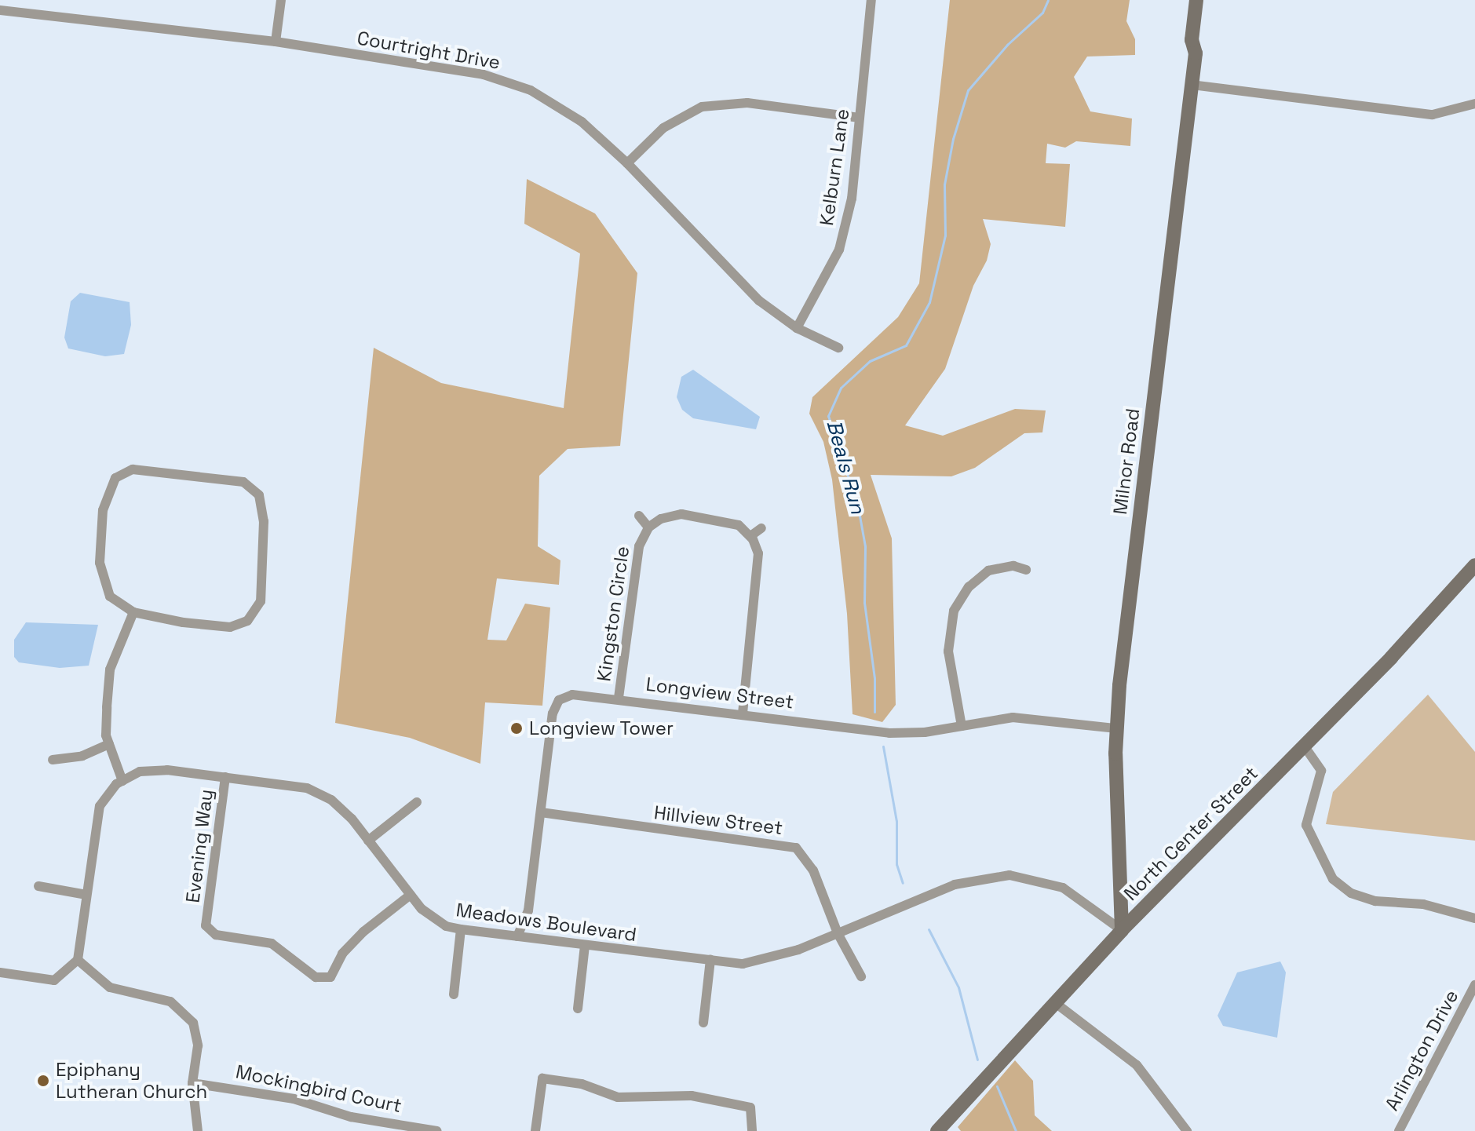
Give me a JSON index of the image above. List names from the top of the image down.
{
  "streets": {
    "main road": ["Milnor Road", "North Center Street"],
    "street": [
      "Courtright Drive",
      "Kelburn Lane",
      "Kingston Circle",
      "Longview Street",
      "Hillview Street",
      "Evening Way",
      "Meadows Boulevard",
      "Arlington Drive",
      "Mockingbird Court"
    ]
  },
  "crossings": [
    ["Courtright Drive", "Kelburn Lane"],
    ["Milnor Road", "Longview Street"],
    ["Milnor Road", "North Center Street"],
    ["Milnor Road", "Meadows Boulevard"],
    ["Kingston Circle", "Longview Street"],
    ["Longview Street", "Hillview Street"],
    ["Longview Street", "Meadows Boulevard"],
    ["Hillview Street", "Meadows Boulevard"],
    ["North Center Street", "Meadows Boulevard"],
    ["Evening Way", "Meadows Boulevard"]
  ],
  "water": ["Beals Run"],
  "places": ["Longview Tower", "Epiphany Lutheran Church"]
}
